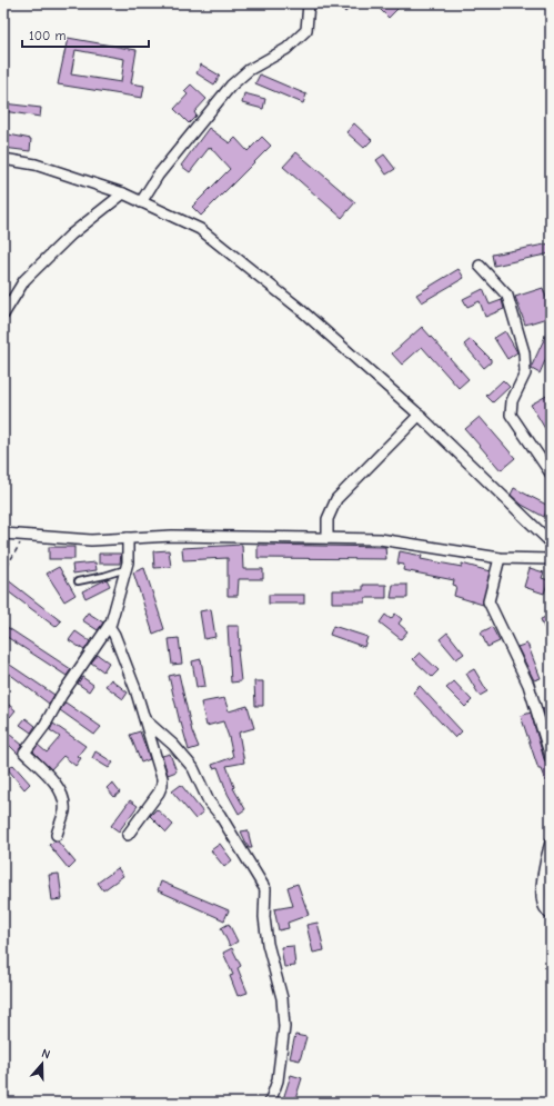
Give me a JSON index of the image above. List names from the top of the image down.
{
  "scale_bar": "100 m",
  "north": "top"
}
